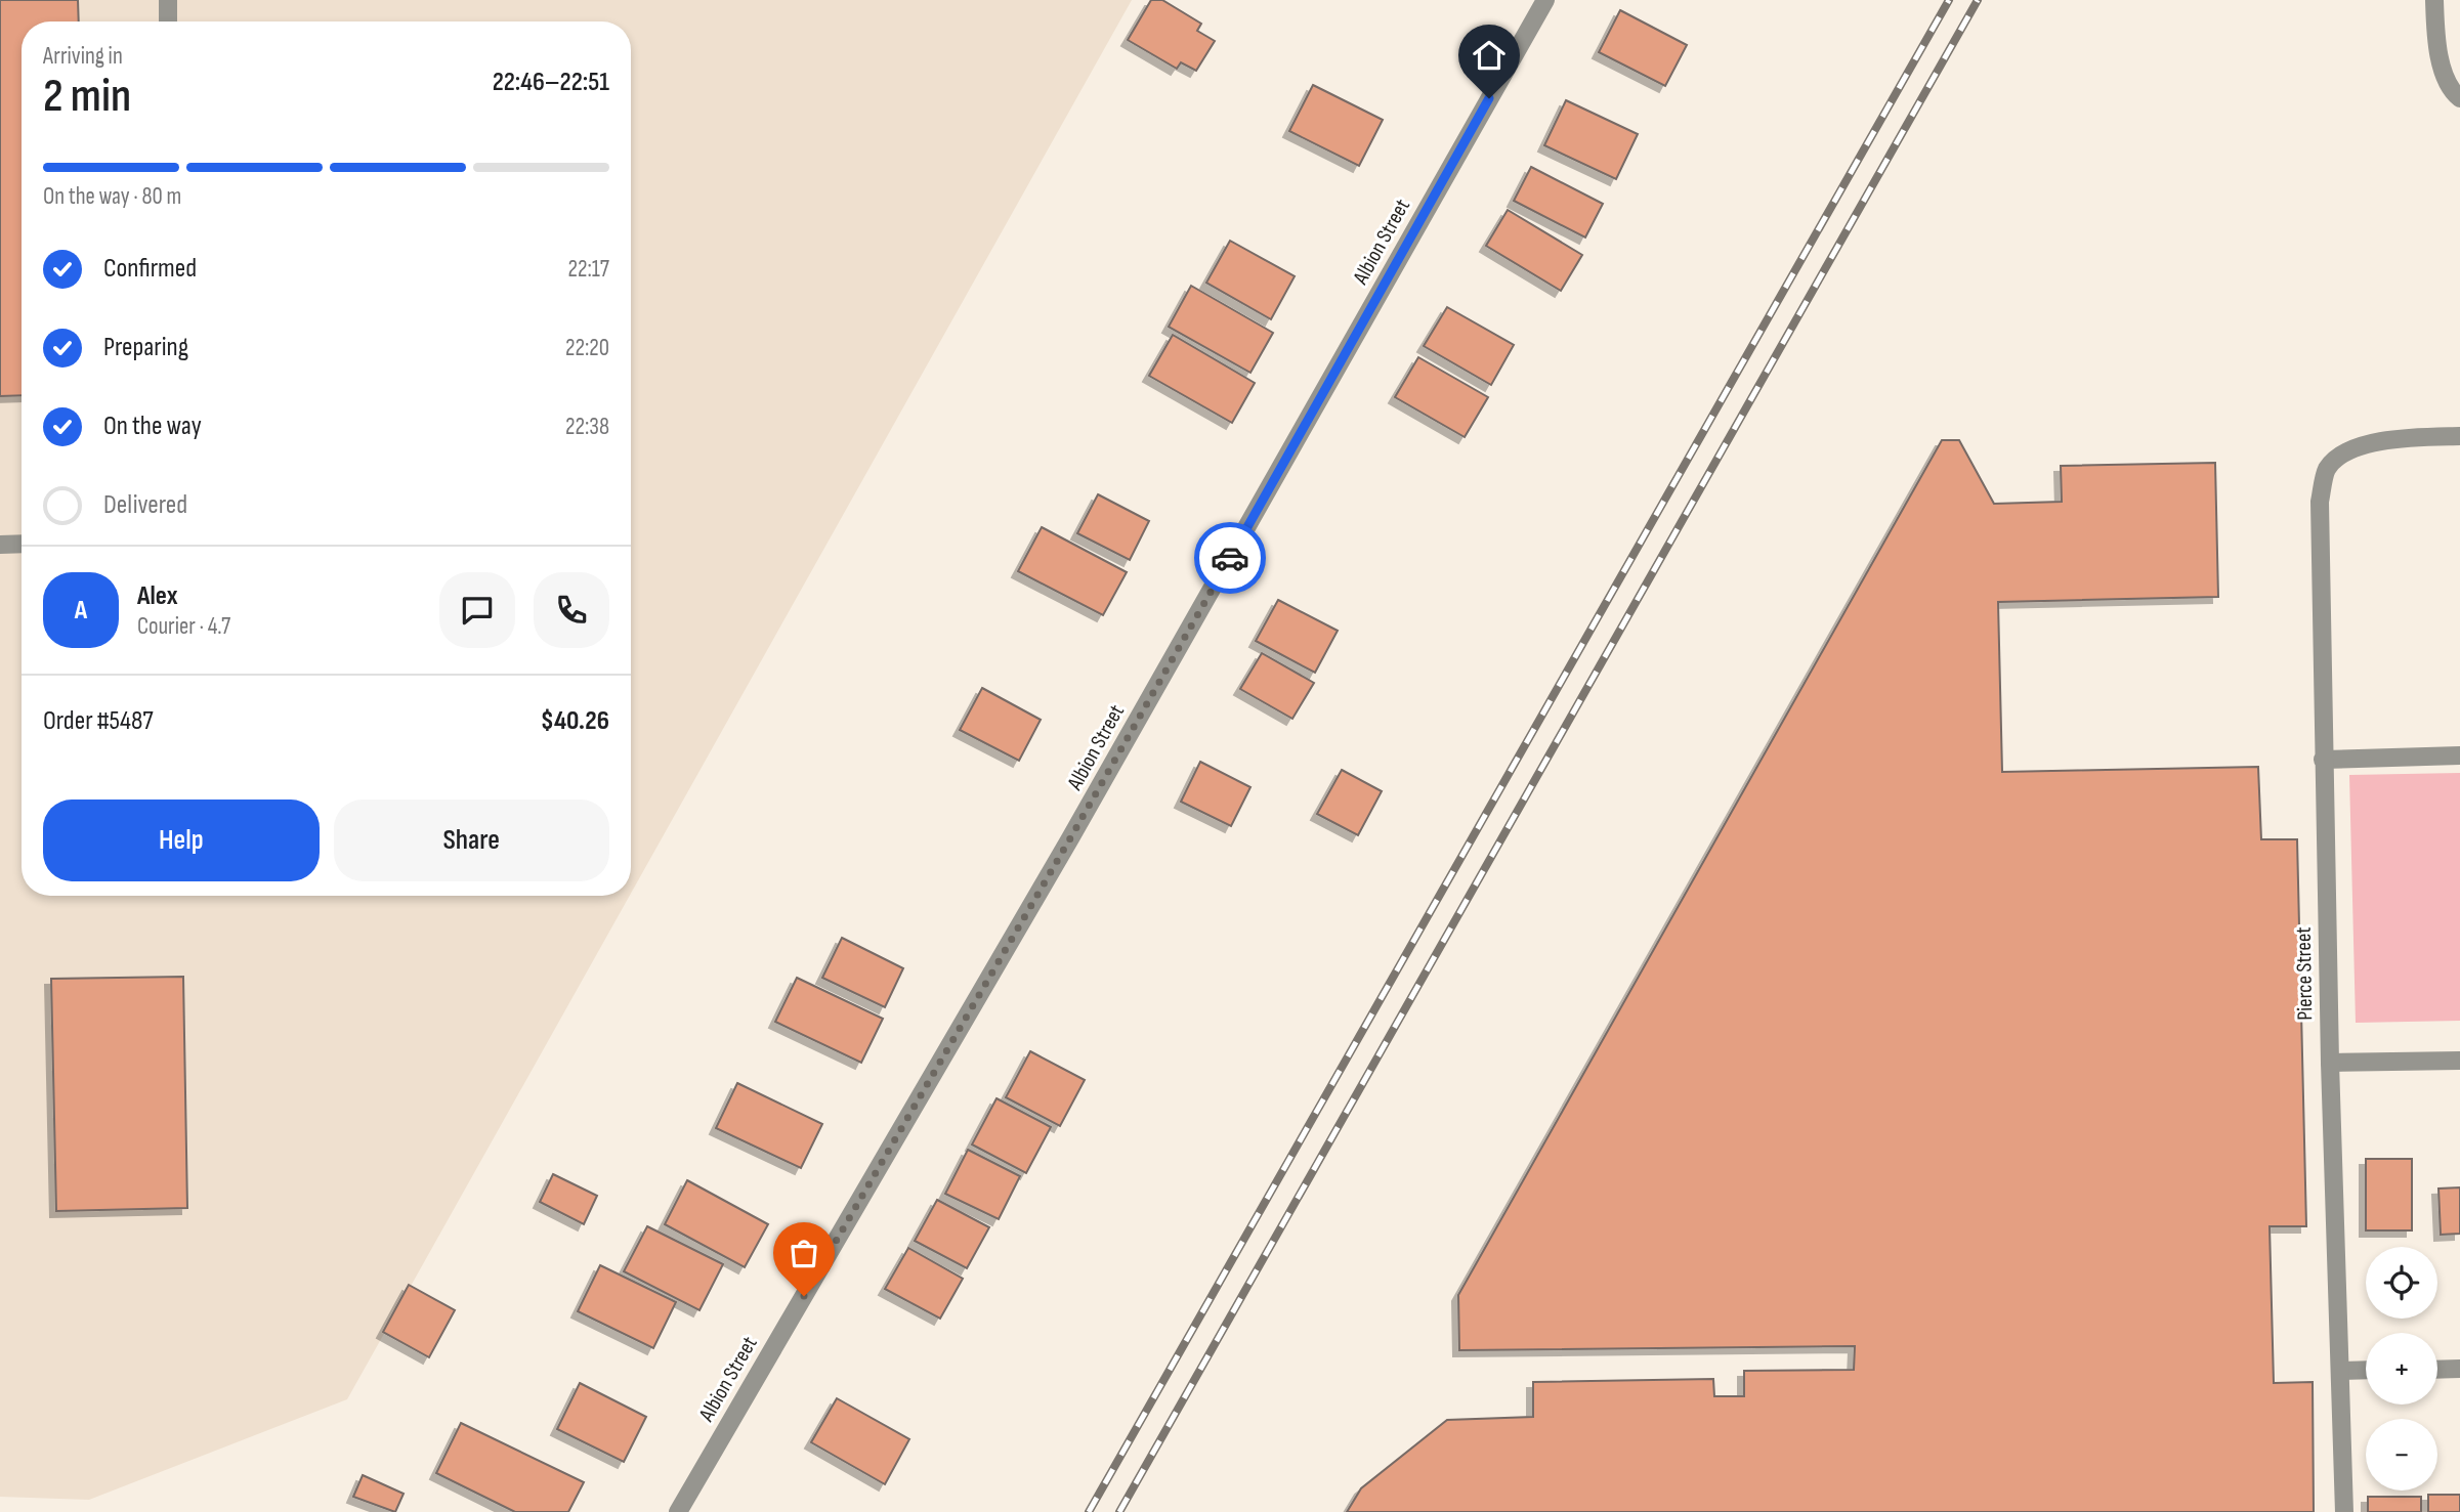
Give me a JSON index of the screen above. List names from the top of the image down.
{
  "streets": {
    "street": ["Albion Street", "Pierce Street"]
  },
  "page": {
    "heading": ["2 min", "Arriving in", "22:46–22:51"],
    "panel": [
      "Alex",
      "Courier · 4.7",
      "Order #5487",
      "$40.26"
    ],
    "bar": "On the way · 80 m",
    "list": [
      ["Confirmed", "22:17"],
      ["Preparing", "22:20"],
      ["On the way", "22:38"],
      "Delivered"
    ],
    "round": "A",
    "buttons": ["Help", "Share"],
    "map_buttons": ["+", "−"]
  }
}
